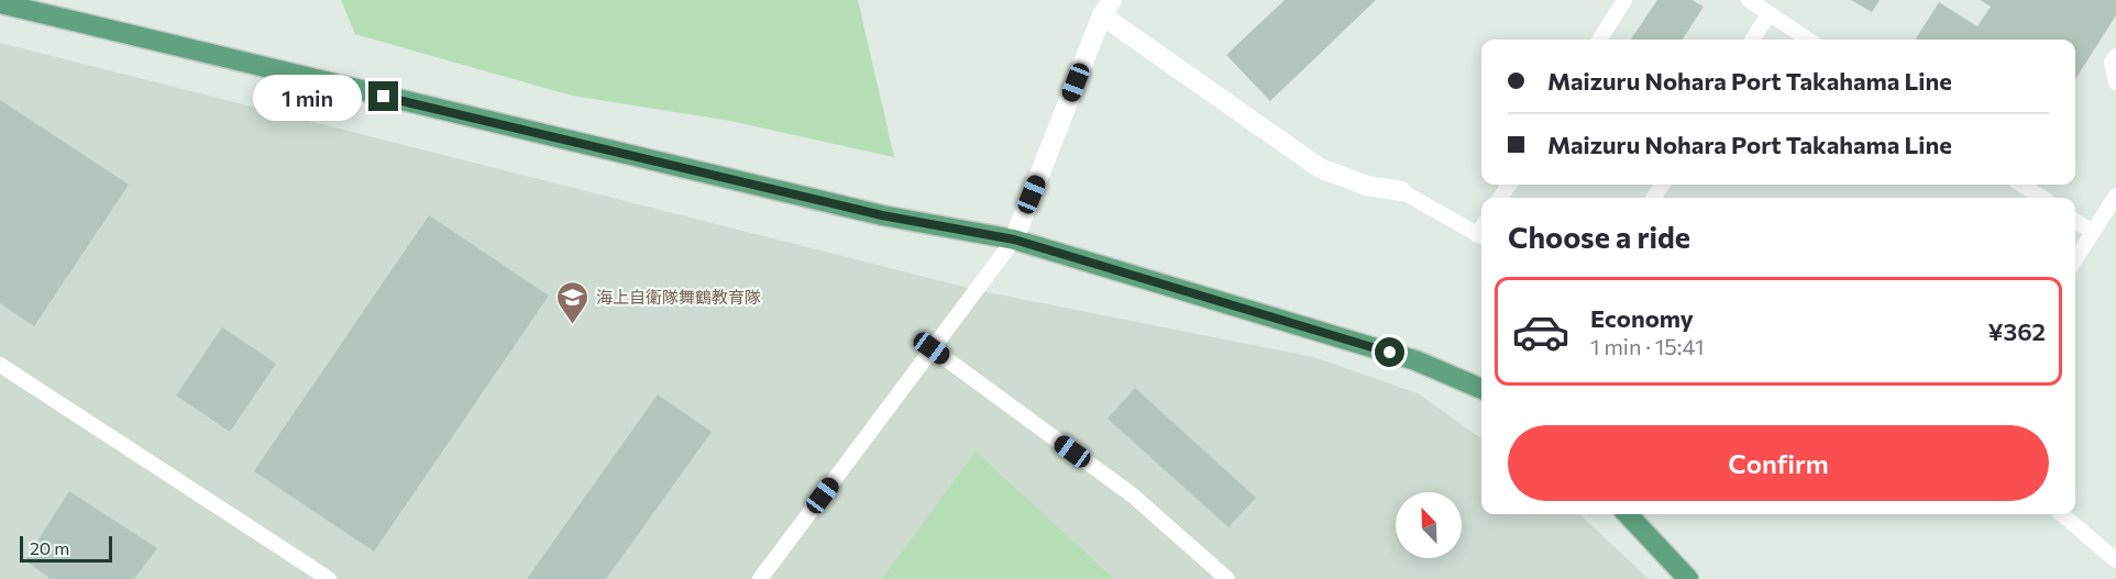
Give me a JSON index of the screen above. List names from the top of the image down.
{
  "places": {
    "school or university": ["海上自衛隊舞鶴教育隊"]
  },
  "scale_bar": "20 m",
  "north": "top left",
  "page": {
    "banner": ["Maizuru Nohara Port Takahama Line", "Maizuru Nohara Port Takahama Line"],
    "bubble": "1 min",
    "heading": "Choose a ride",
    "list": [
      {
        "name": "Economy",
        "note": "1 min · 15:41",
        "value": "¥362"
      }
    ],
    "buttons": "Confirm",
    "scale": "20 m"
  }
}
